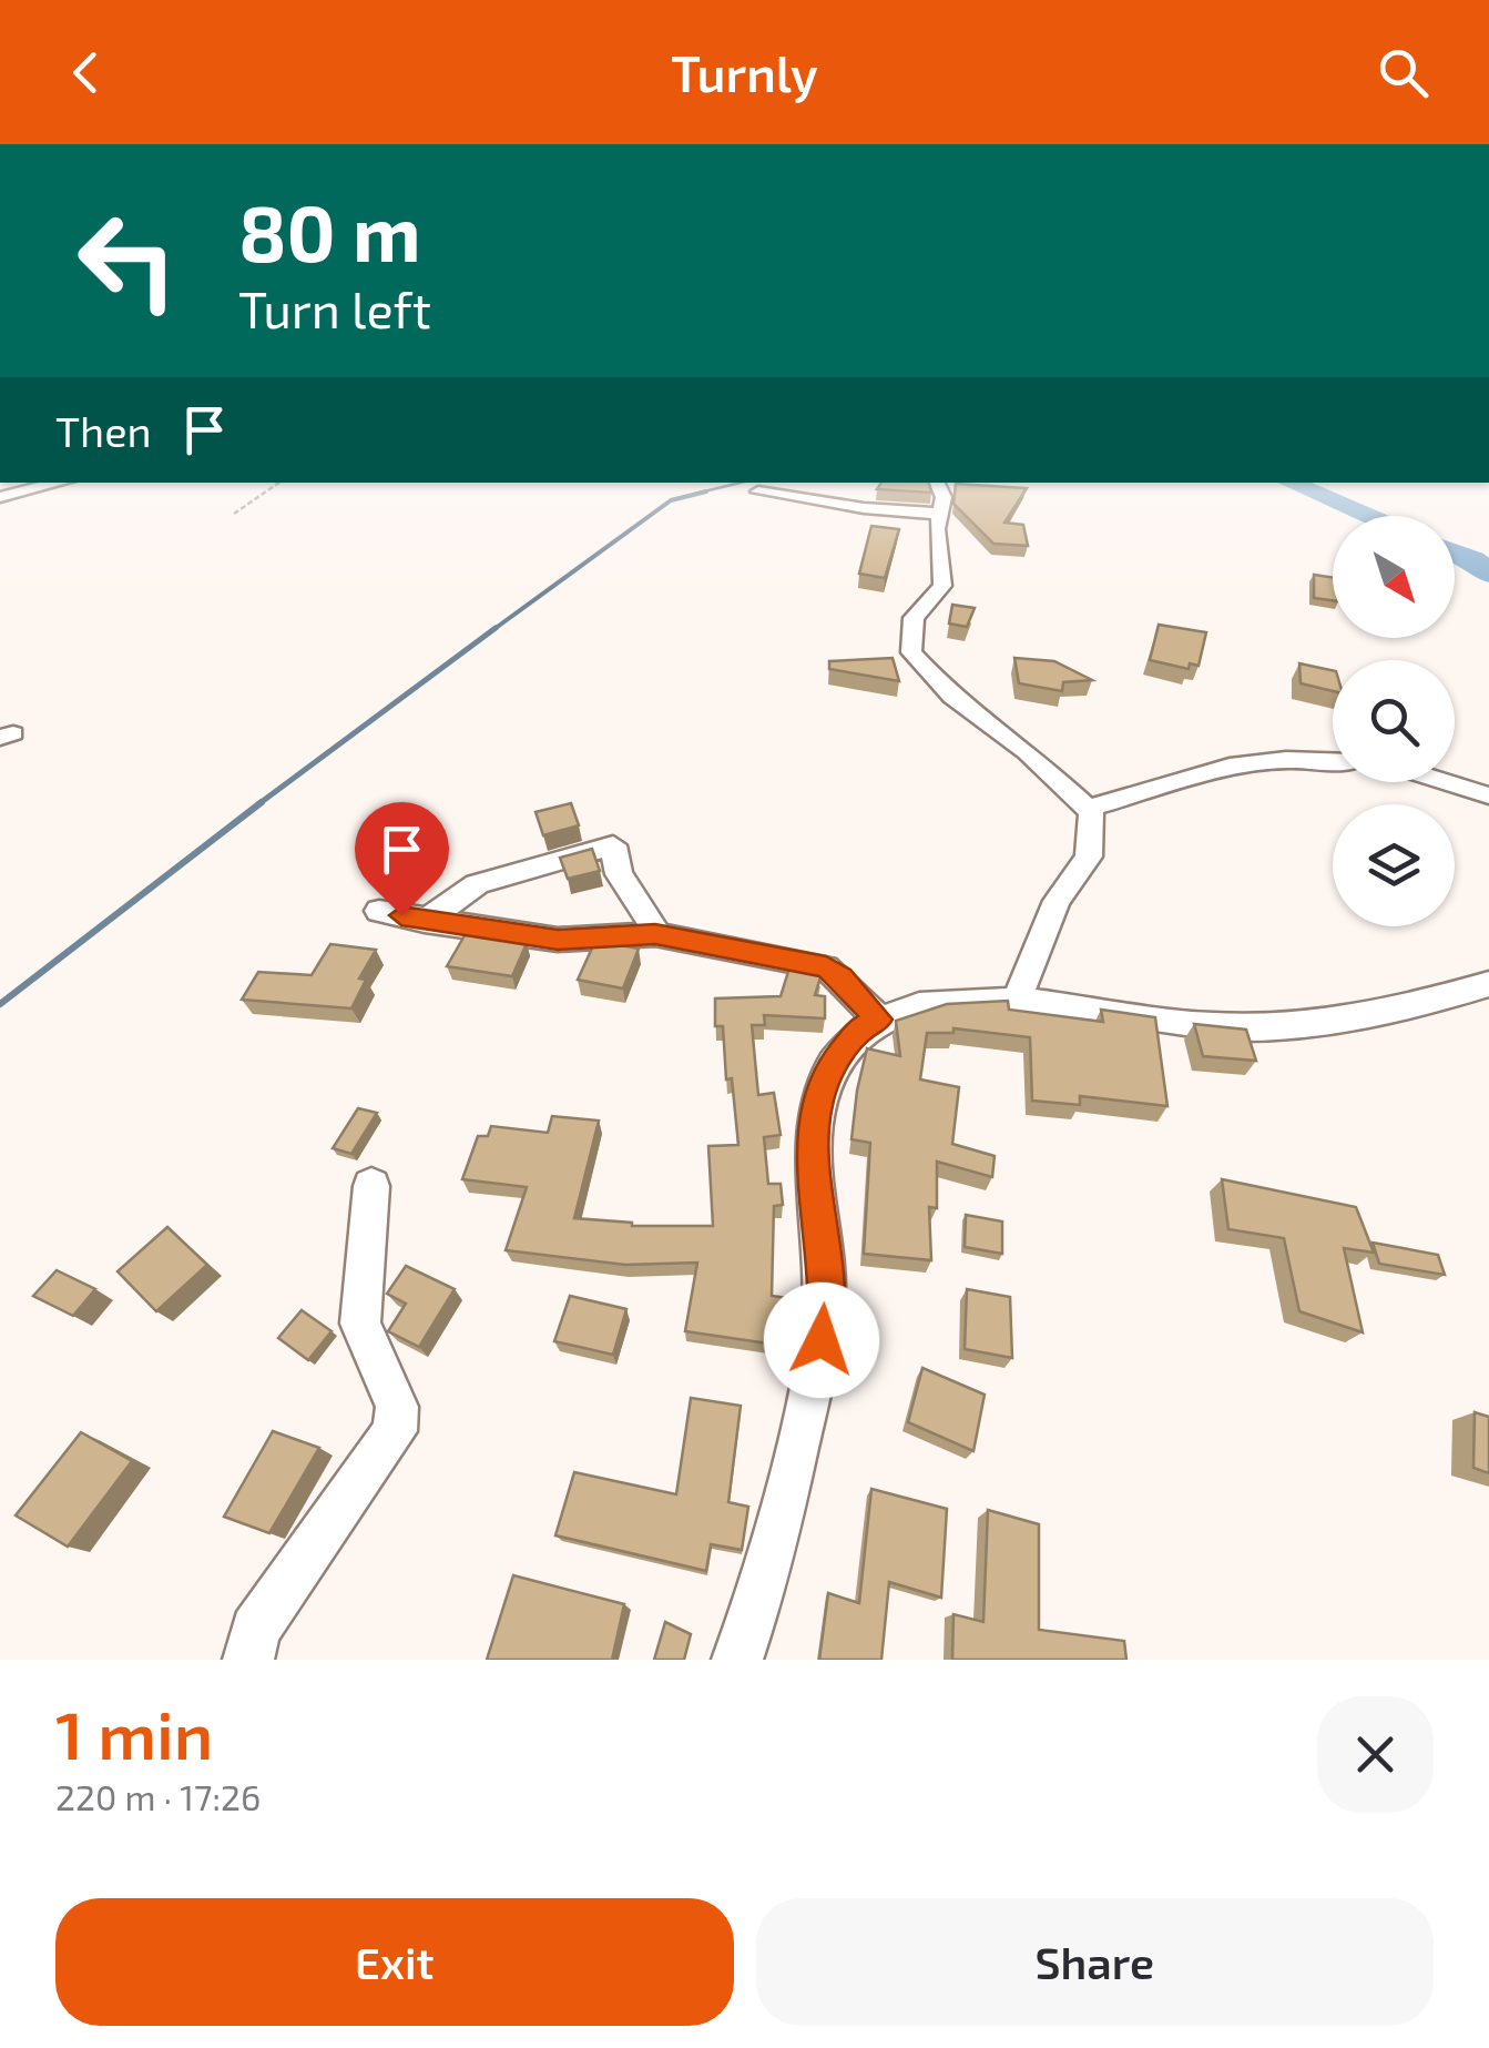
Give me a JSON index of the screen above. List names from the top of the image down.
{
  "north": "bottom right",
  "page": {
    "header": "Turnly",
    "turn": ["80 m", "Turn left"],
    "then": "Then",
    "heading": ["1 min", "220 m · 17:26"],
    "buttons": ["Exit", "Share"]
  }
}
